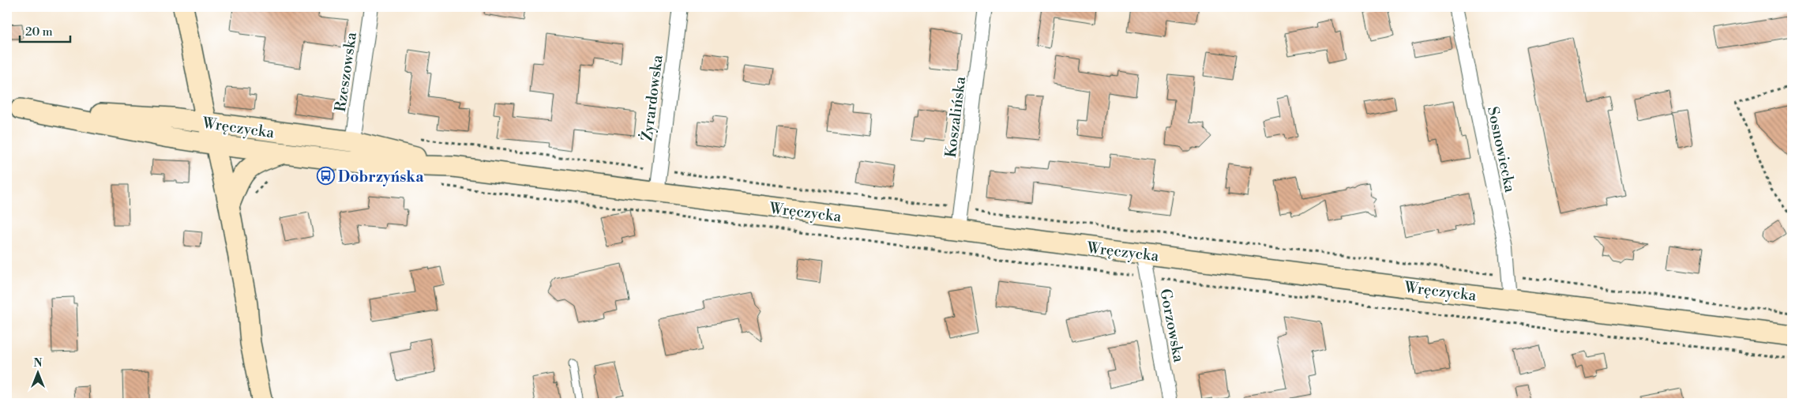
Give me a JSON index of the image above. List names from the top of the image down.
{
  "streets": {
    "main road": ["Wręczycka"],
    "street": [
      "Rzeszowska",
      "Żyrardowska",
      "Koszalińska",
      "Sosnowiecka",
      "Gorzowska"
    ]
  },
  "crossings": [
    ["Rzeszowska", "Wręczycka"],
    ["Żyrardowska", "Wręczycka"],
    ["Koszalińska", "Wręczycka"],
    ["Wręczycka", "Sosnowiecka"],
    ["Wręczycka", "Gorzowska"]
  ],
  "places": {
    "bus stop": ["Dobrzyńska"]
  },
  "scale_bar": "20 m",
  "north": "top"
}
